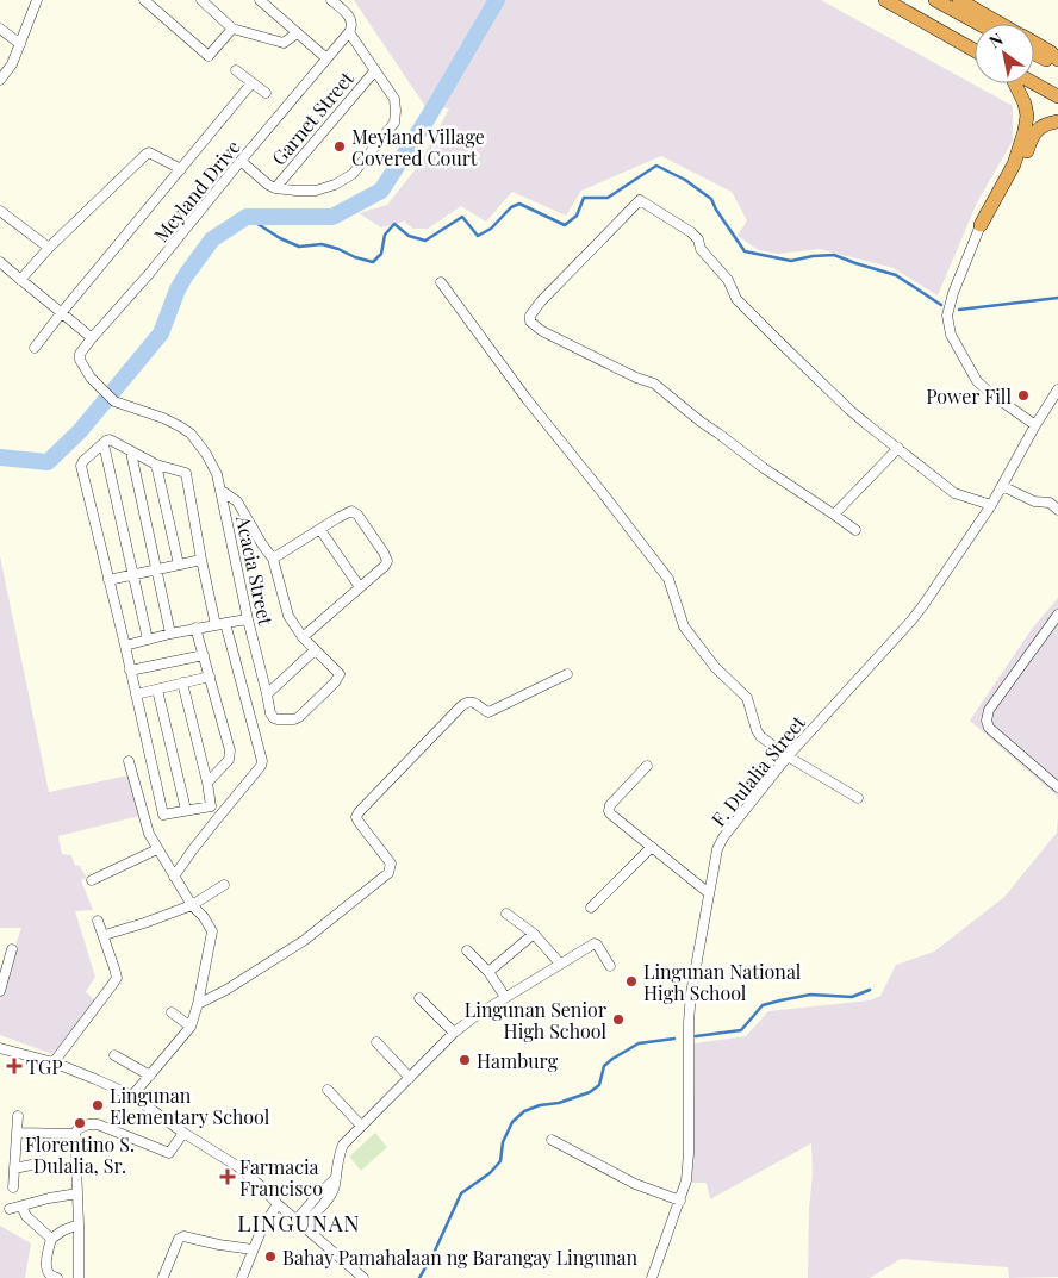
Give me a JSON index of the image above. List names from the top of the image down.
{
  "streets": {
    "street": [
      "Garnet Street",
      "Meyland Drive",
      "Acacia Street",
      "F. Dulalia Street"
    ]
  },
  "crossings": [
    ["Meyland Drive", "Acacia Street"]
  ],
  "districts": ["LINGUNAN"],
  "places": {
    "other": [
      "Meyland Village Covered Court",
      "Power Fill",
      "Lingunan National High School",
      "Lingunan Senior High School",
      "Hamburg",
      "Lingunan Elementary School",
      "Florentino S. Dulalia, Sr.",
      "Bahay Pamahalaan ng Barangay Lingunan"
    ],
    "health": ["TGP", "Farmacia Francisco"]
  },
  "north": "top left"
}
